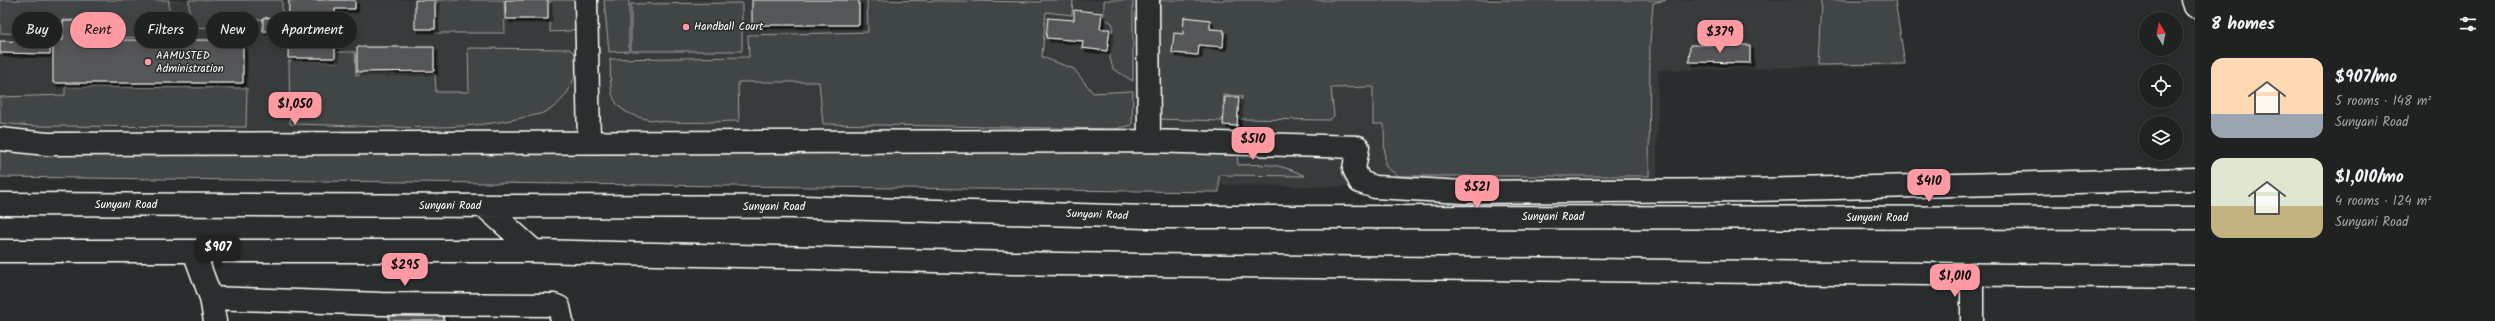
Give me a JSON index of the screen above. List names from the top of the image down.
{
  "streets": {
    "main road": ["Sunyani Road"]
  },
  "places": ["Handball Court", "AAMUSTED Administration"],
  "north": "top",
  "page": {
    "heading": "8 homes",
    "chip": [
      "Buy",
      "Rent",
      "Filters",
      "New",
      "Apartment"
    ],
    "price": [
      "$379",
      "$1,050",
      "$510",
      "$410",
      "$521",
      "$907",
      "$295",
      "$1,010"
    ],
    "list": [
      {
        "name": "$907/mo",
        "note": "5 rooms · 148 m² · Sunyani Road"
      },
      {
        "name": "$1,010/mo",
        "note": "4 rooms · 124 m² · Sunyani Road"
      }
    ]
  }
}
